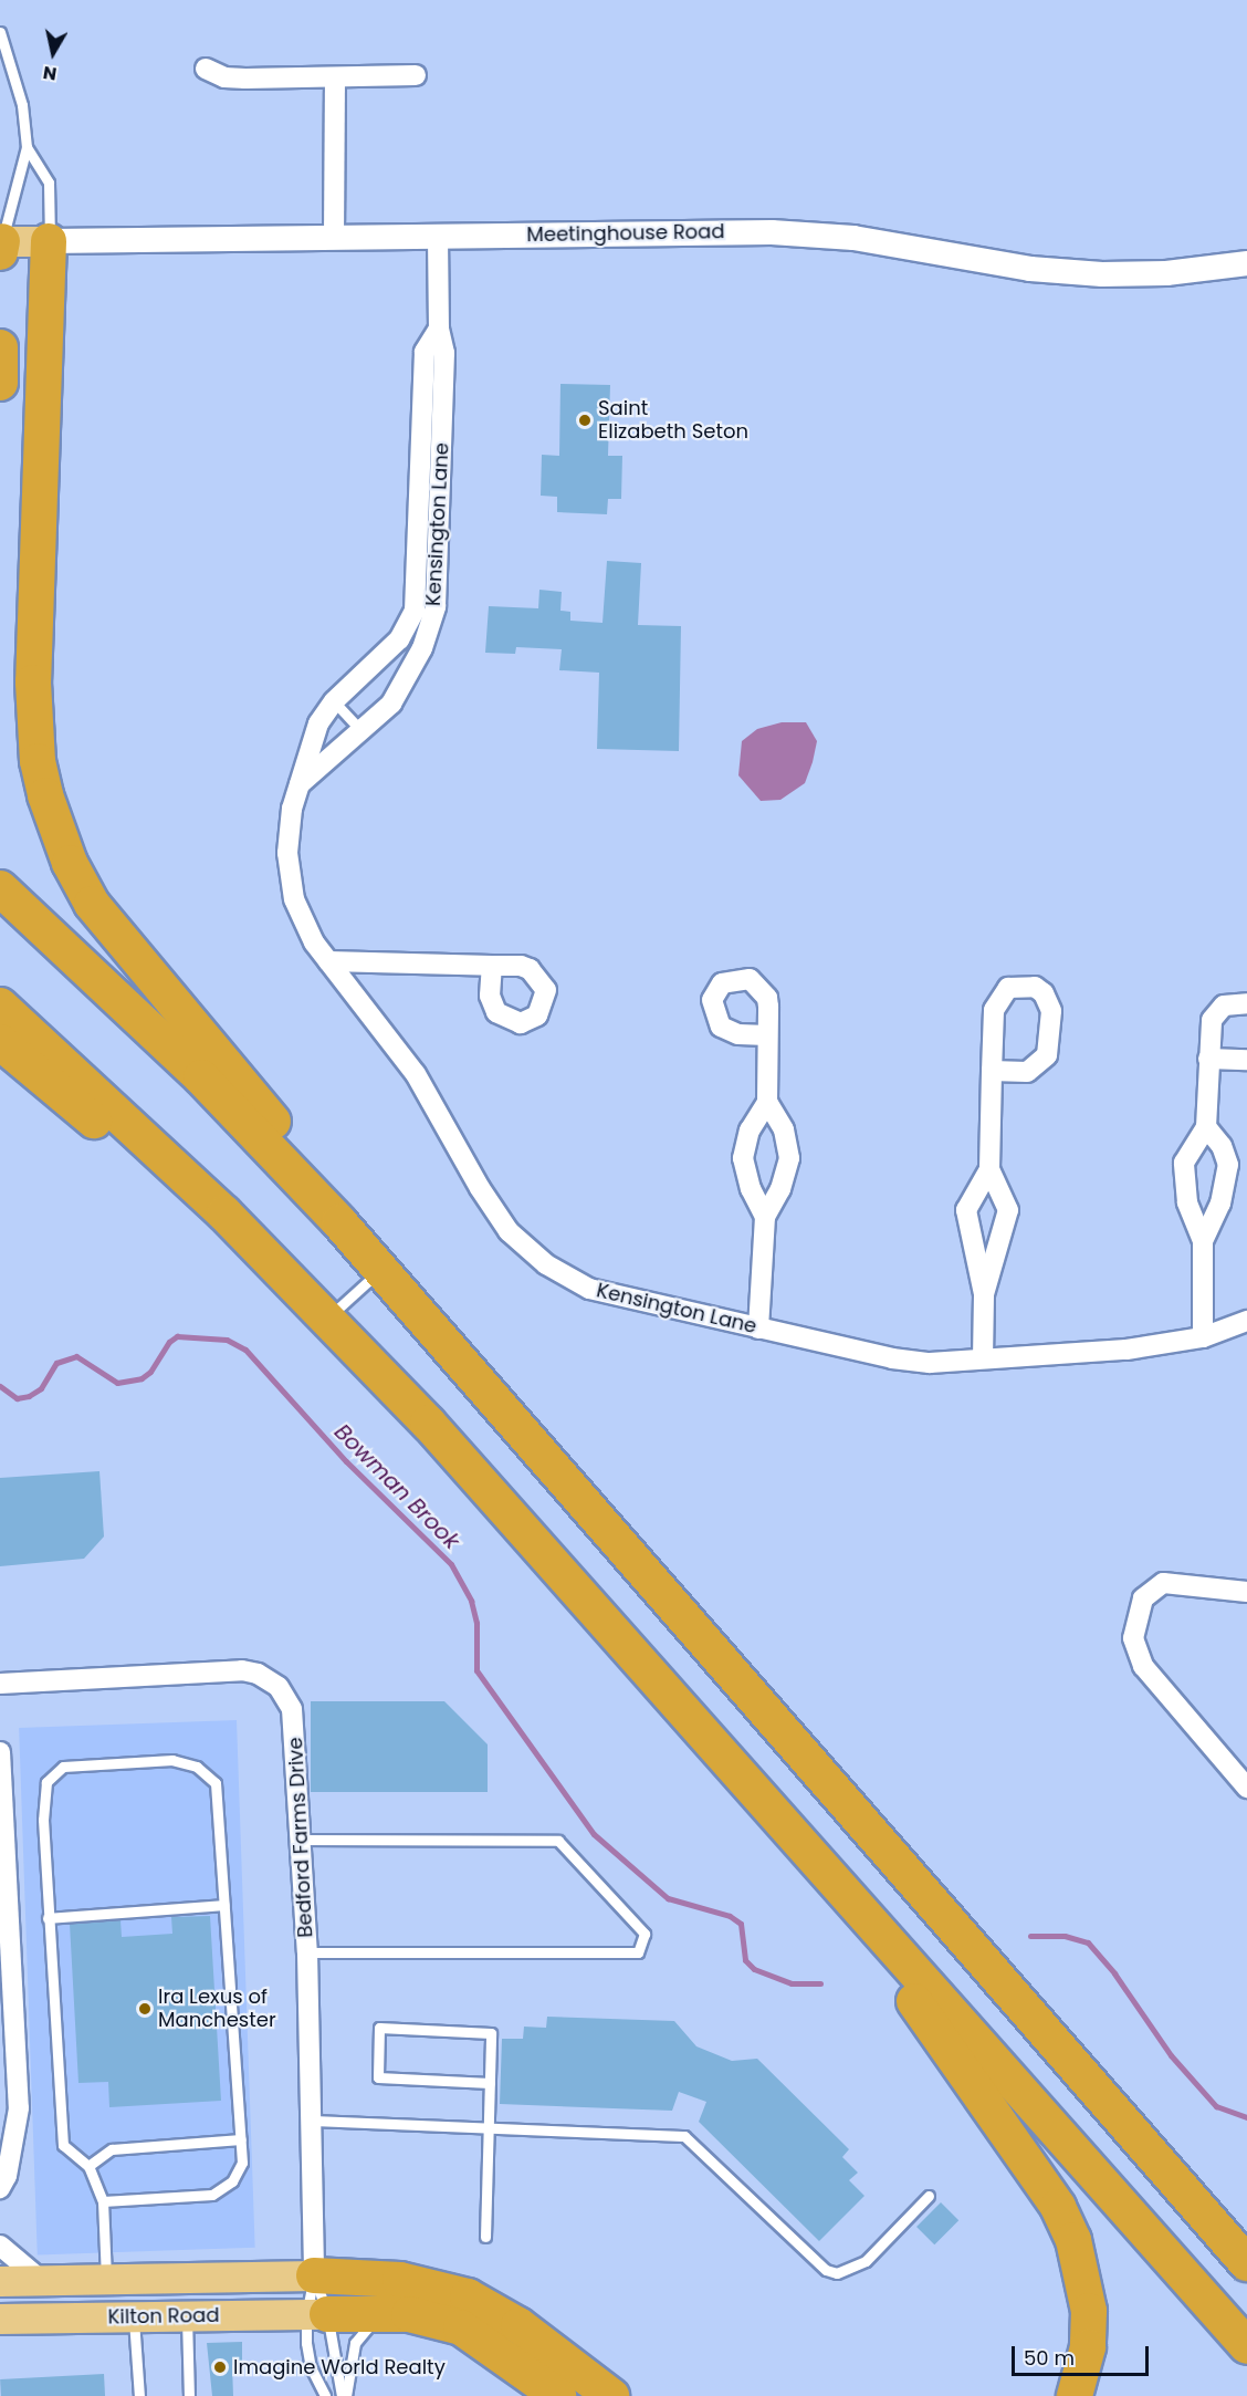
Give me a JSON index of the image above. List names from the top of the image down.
{
  "streets": {
    "main road": ["Meetinghouse Road", "Kilton Road"],
    "street": ["Kensington Lane", "Bedford Farms Drive"]
  },
  "crossings": [
    ["Meetinghouse Road", "Kensington Lane"],
    ["Bedford Farms Drive", "Kilton Road"]
  ],
  "water": ["Bowman Brook"],
  "places": ["Saint Elizabeth Seton", "Ira Lexus of Manchester", "Imagine World Realty"],
  "scale_bar": "50 m",
  "north": "bottom"
}
